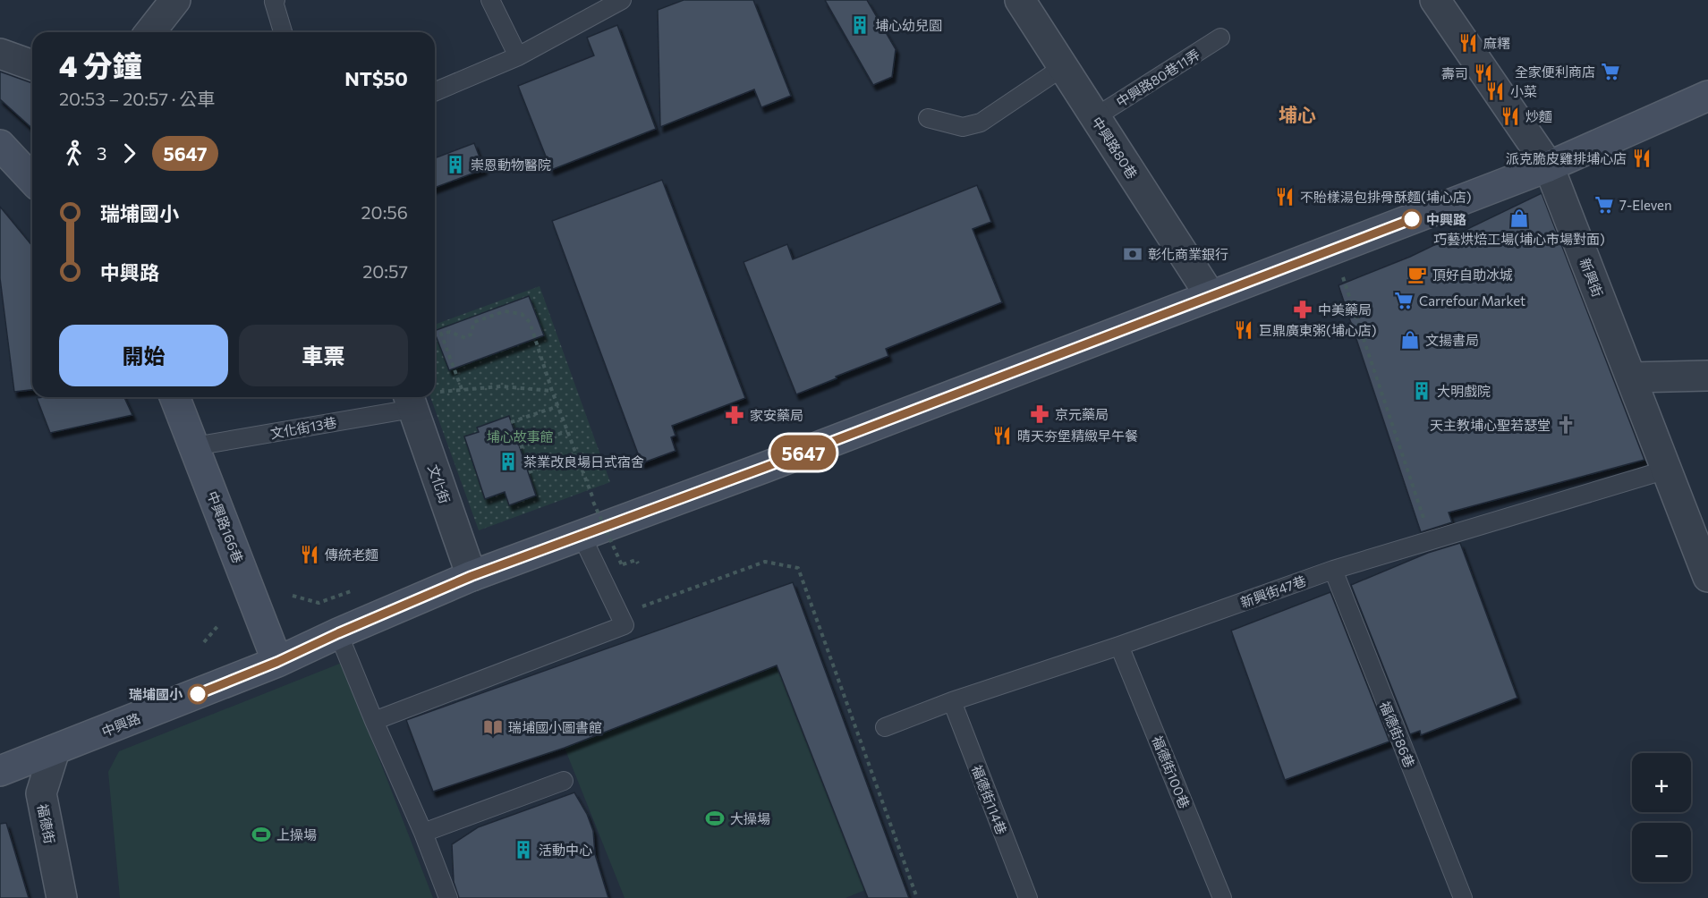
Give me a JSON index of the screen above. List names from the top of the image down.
{
  "streets": {
    "street": [
      "中興路80巷",
      "新興街",
      "文化街",
      "中興路166巷",
      "中興路",
      "福德街"
    ],
    "lane": [
      "中興路80巷11弄",
      "文化街13巷",
      "新興街47巷",
      "福德街86巷",
      "福德街100巷",
      "福德街114巷"
    ]
  },
  "crossings": [
    ["中興路80巷11弄", "中興路80巷"],
    ["中興路80巷", "中興路"],
    ["新興街", "新興街47巷"],
    ["新興街", "中興路"],
    ["文化街13巷", "文化街"],
    ["文化街13巷", "中興路166巷"],
    ["文化街", "中興路"],
    ["中興路166巷", "中興路"],
    ["新興街47巷", "福德街86巷"],
    ["新興街47巷", "福德街100巷"],
    ["新興街47巷", "福德街114巷"],
    ["中興路", "福德街"]
  ],
  "districts": ["埔心"],
  "parks": ["埔心故事館"],
  "places": {
    "building": [
      "埔心幼兒園",
      "崇恩動物醫院",
      "大明戲院",
      "茶業改良場日式宿舍",
      "活動中心"
    ],
    "restaurant": [
      "麻糬",
      "壽司",
      "小菜",
      "炒麵",
      "派克脆皮雞排埔心店",
      "不貽樣湯包排骨酥麵(埔心店)",
      "巨鼎廣東粥(埔心店)",
      "晴天夯堡精緻早午餐",
      "傳統老麵"
    ],
    "supermarket": ["全家便利商店", "7-Eleven", "Carrefour Market"],
    "shop": ["巧藝烘焙工場(埔心市場對面)", "文揚書局"],
    "other": ["中興路", "瑞埔國小"],
    "bank": ["彰化商業銀行"],
    "cafe": ["頂好自助冰城"],
    "pharmacy": ["中美藥局", "京元藥局", "家安藥局"],
    "church": ["天主教埔心聖若瑟堂"],
    "library": ["瑞埔國小圖書館"],
    "sports": ["大操場", "上操場"]
  },
  "lines": ["bus line 5647"],
  "page": {
    "on_map": "5647",
    "heading": ["4 分鐘", "20:53 – 20:57 · 公車", "NT$50"],
    "legs": ["3", "5647"],
    "list": [
      {
        "name": "瑞埔國小",
        "value": "20:56"
      },
      {
        "name": "中興路",
        "value": "20:57"
      }
    ],
    "buttons": ["開始", "車票"],
    "map_buttons": ["+", "−"]
  }
}
